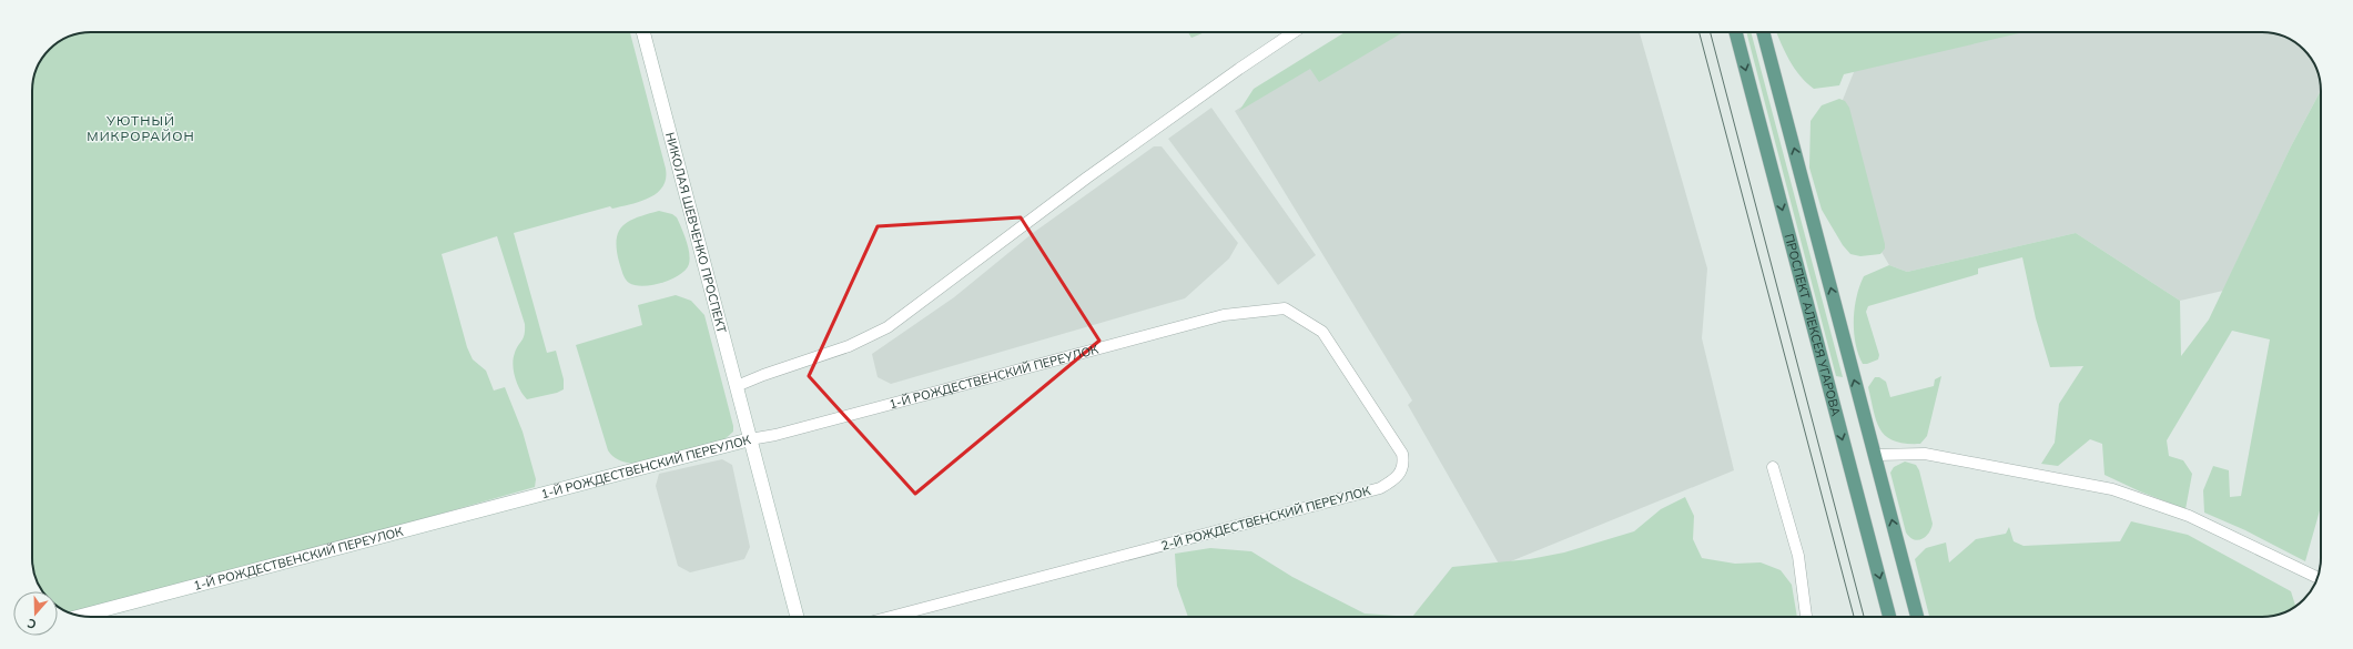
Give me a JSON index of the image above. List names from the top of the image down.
{
  "streets": {
    "main road": ["ПРОСПЕКТ АЛЕКСЕЯ УГАРОВА"],
    "street": ["НИКОЛАЯ ШЕВЧЕНКО ПРОСПЕКТ", "1-Й РОЖДЕСТВЕНСКИЙ ПЕРЕУЛОК", "2-Й РОЖДЕСТВЕНСКИЙ ПЕРЕУЛОК"]
  },
  "crossings": [
    ["НИКОЛАЯ ШЕВЧЕНКО ПРОСПЕКТ", "1-Й РОЖДЕСТВЕНСКИЙ ПЕРЕУЛОК"],
    ["1-Й РОЖДЕСТВЕНСКИЙ ПЕРЕУЛОК", "2-Й РОЖДЕСТВЕНСКИЙ ПЕРЕУЛОК"]
  ],
  "districts": ["УЮТНЫЙ МИКРОРАЙОН"],
  "north": "bottom"
}
